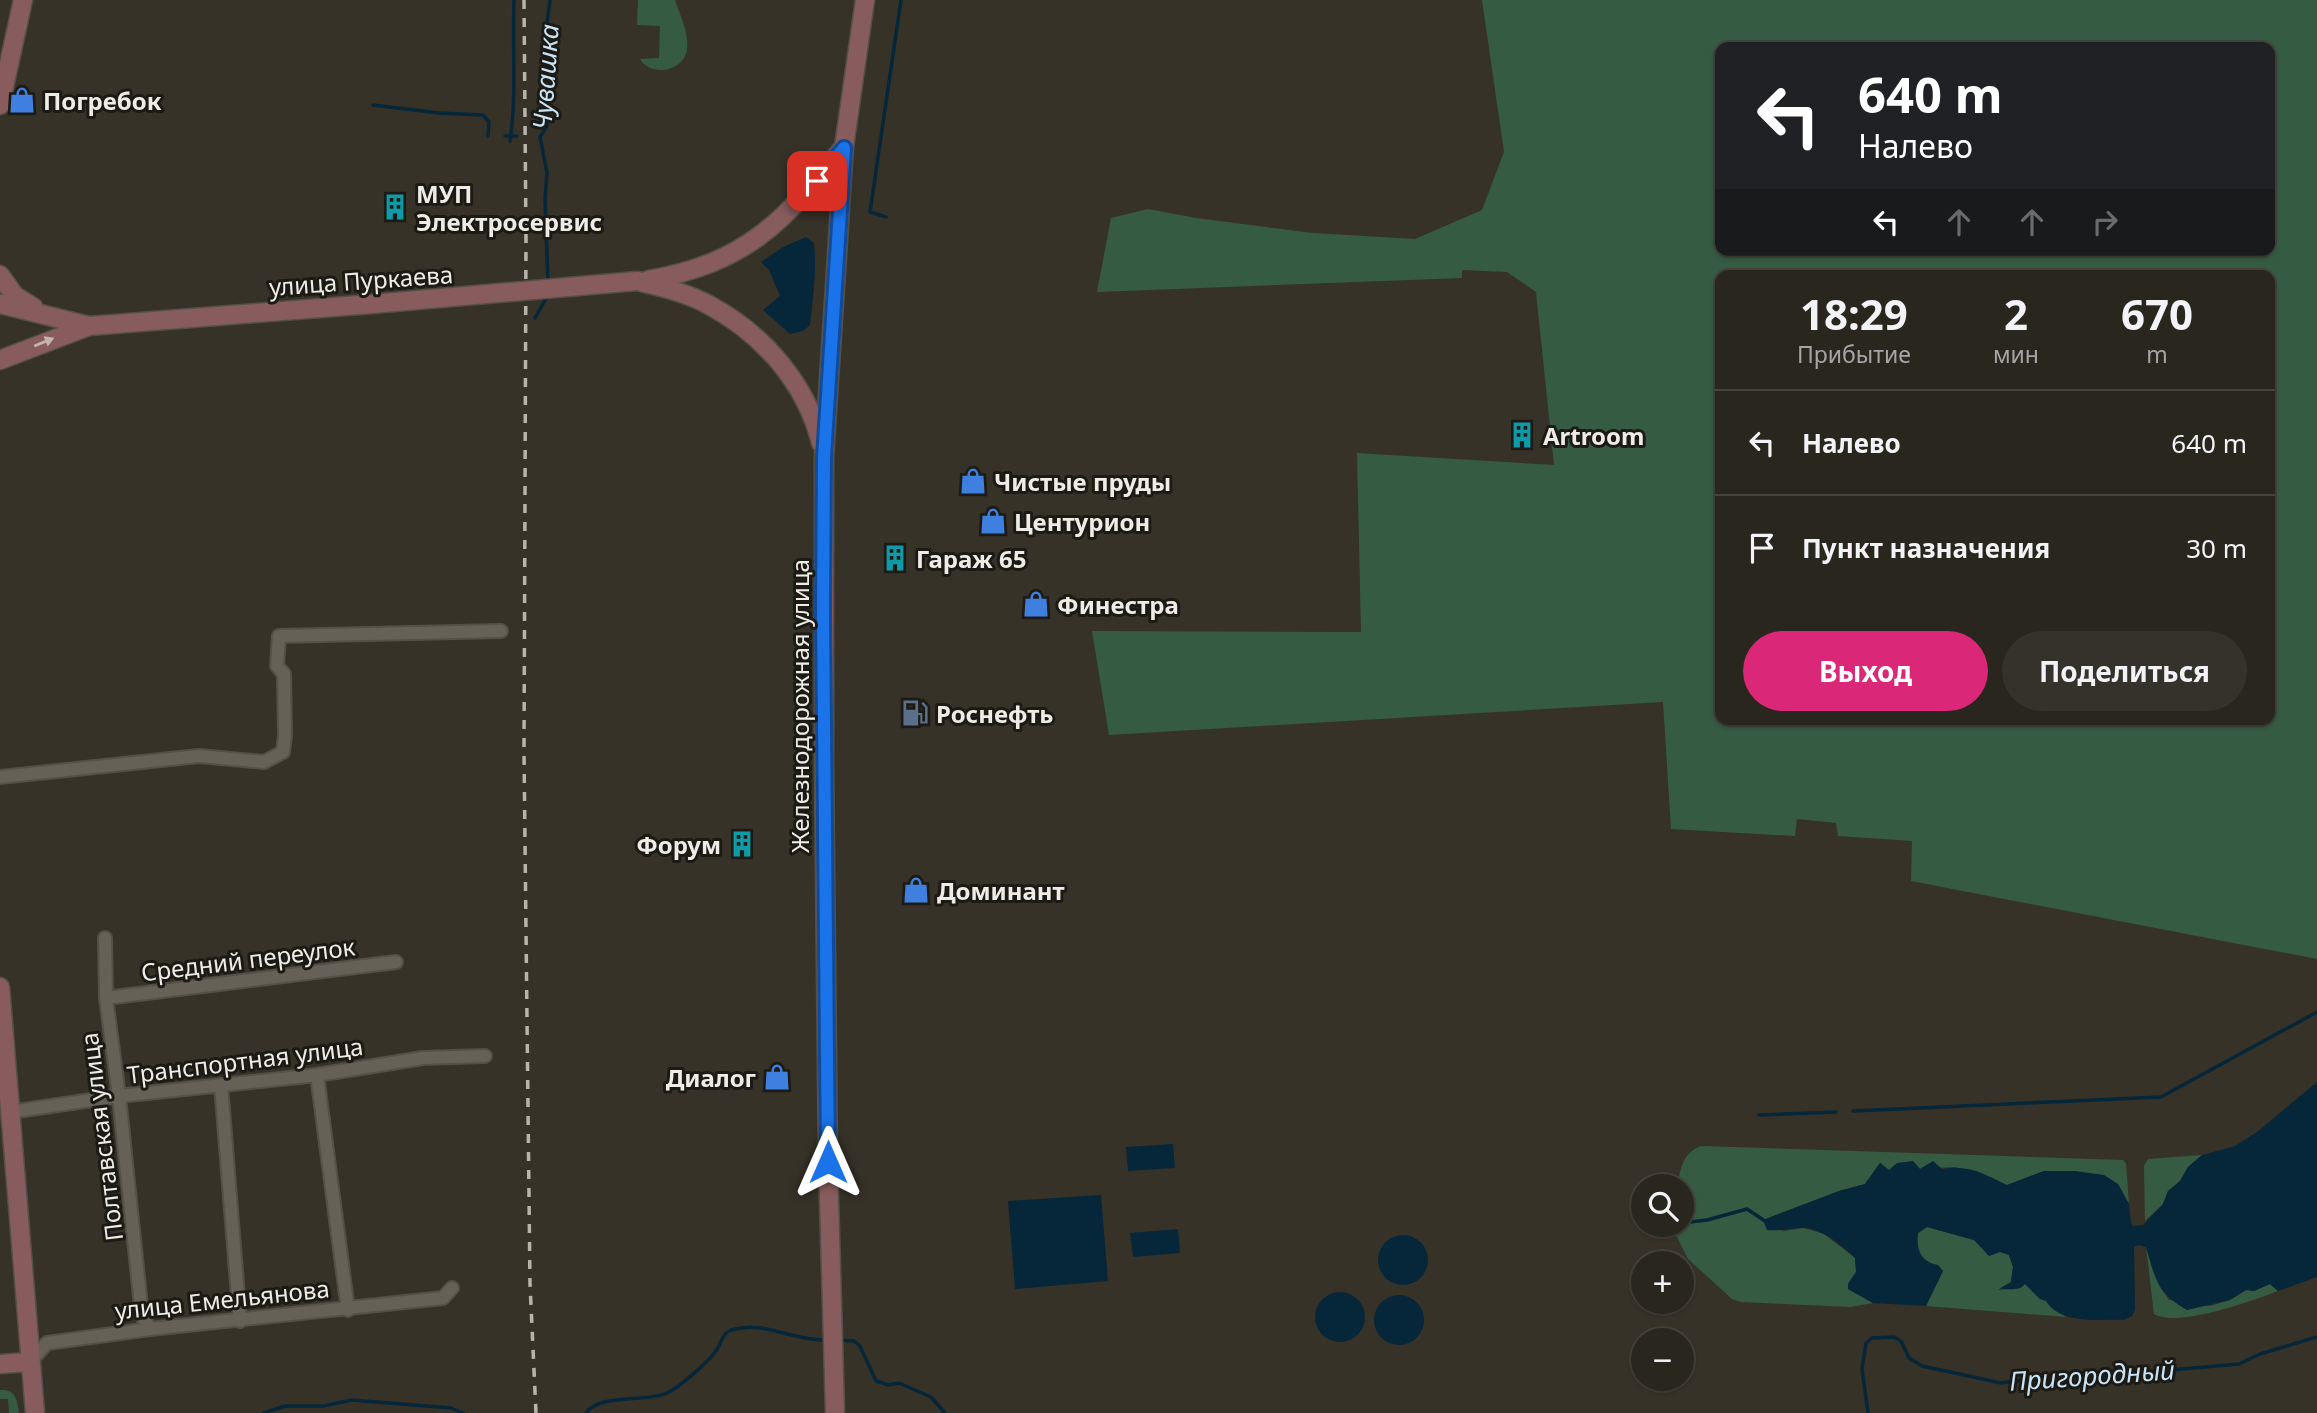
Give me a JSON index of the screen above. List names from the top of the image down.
{
  "streets": {
    "main road": ["улица Пуркаева", "Железнодорожная улица"],
    "street": [
      "Средний переулок",
      "Транспортная улица",
      "Полтавская улица",
      "улица Емельянова"
    ]
  },
  "crossings": [
    ["Средний переулок", "Полтавская улица"],
    ["Транспортная улица", "Полтавская улица"],
    ["Полтавская улица", "улица Емельянова"]
  ],
  "water": ["Чувашка", "Пригородный"],
  "places": {
    "shop": [
      "Погребок",
      "Чистые пруды",
      "Центурион",
      "Финестра",
      "Доминант",
      "Диалог"
    ],
    "building": [
      "МУП Электросервис",
      "Artroom",
      "Гараж 65",
      "Форум"
    ],
    "fuel station": ["Роснефть"]
  },
  "page": {
    "turn": ["640 m", "Налево"],
    "eta": [
      "18:29",
      "Прибытие",
      "2",
      "мин",
      "670",
      "m"
    ],
    "list": [
      {
        "name": "Налево",
        "value": "640 m"
      },
      {
        "name": "Пункт назначения",
        "value": "30 m"
      }
    ],
    "buttons": ["Выход", "Поделиться"],
    "map_buttons": ["+", "−"]
  }
}
